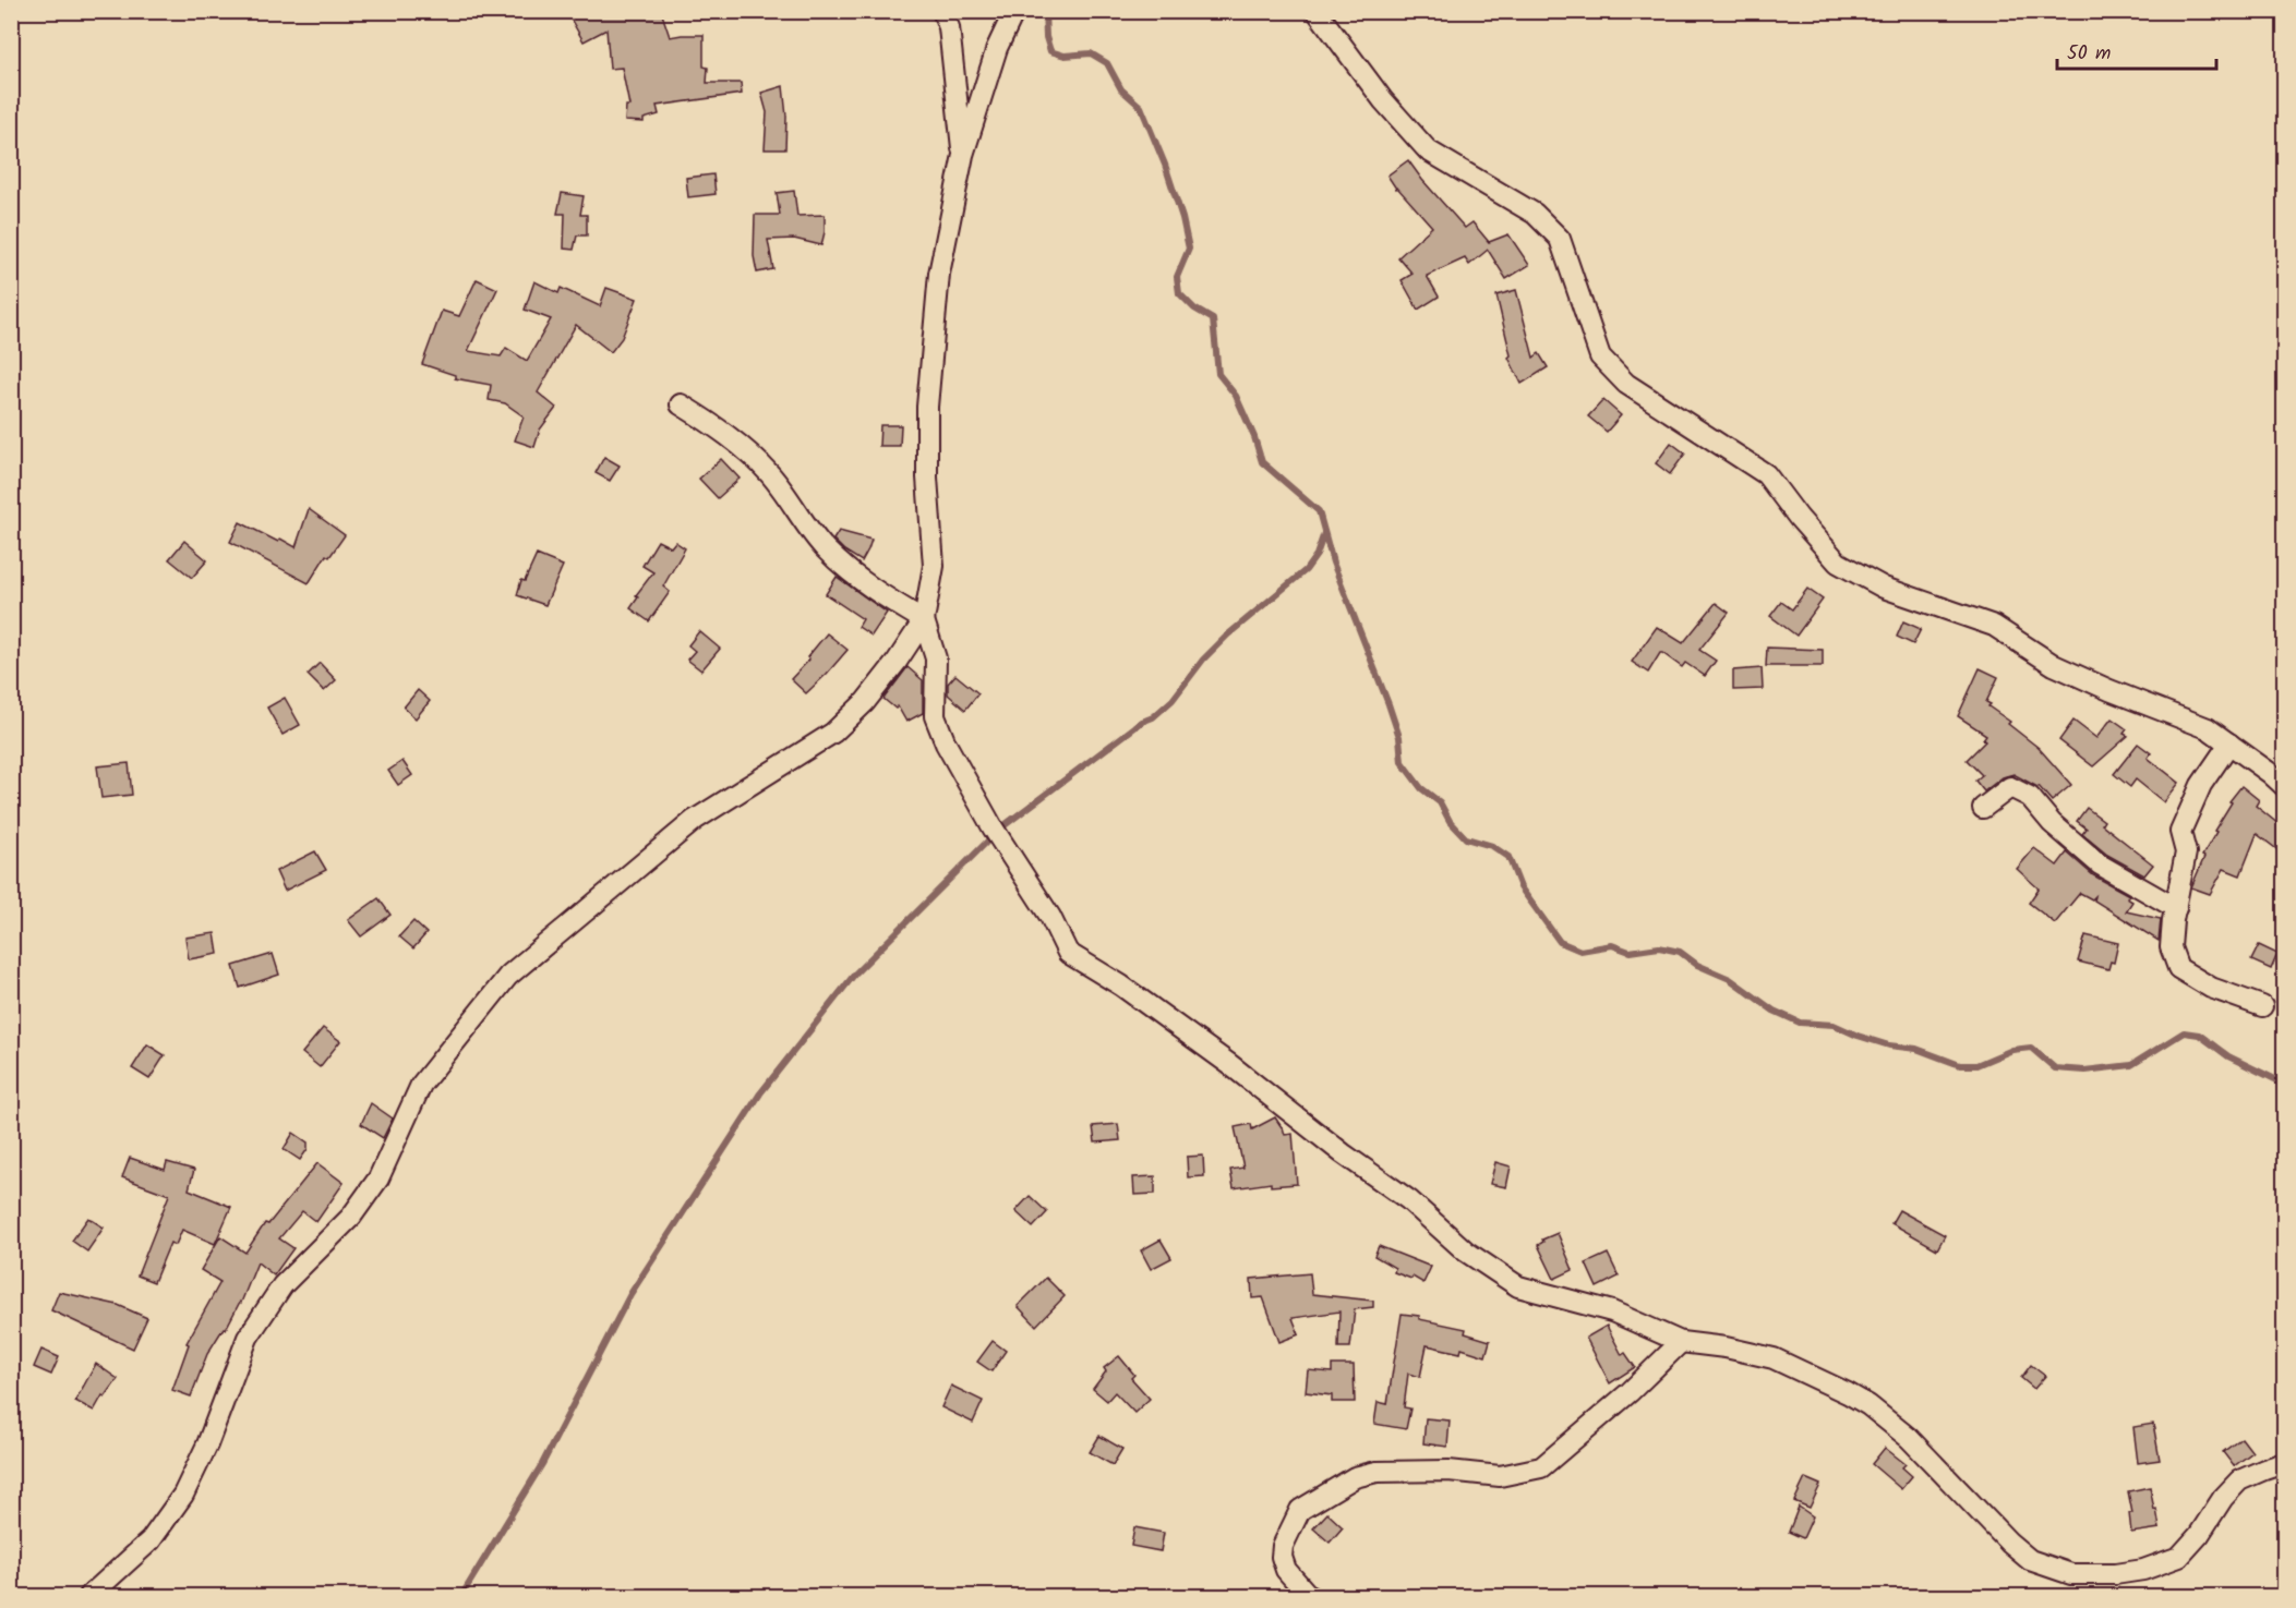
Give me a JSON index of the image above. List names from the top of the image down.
{
  "scale_bar": "50 m"
}
